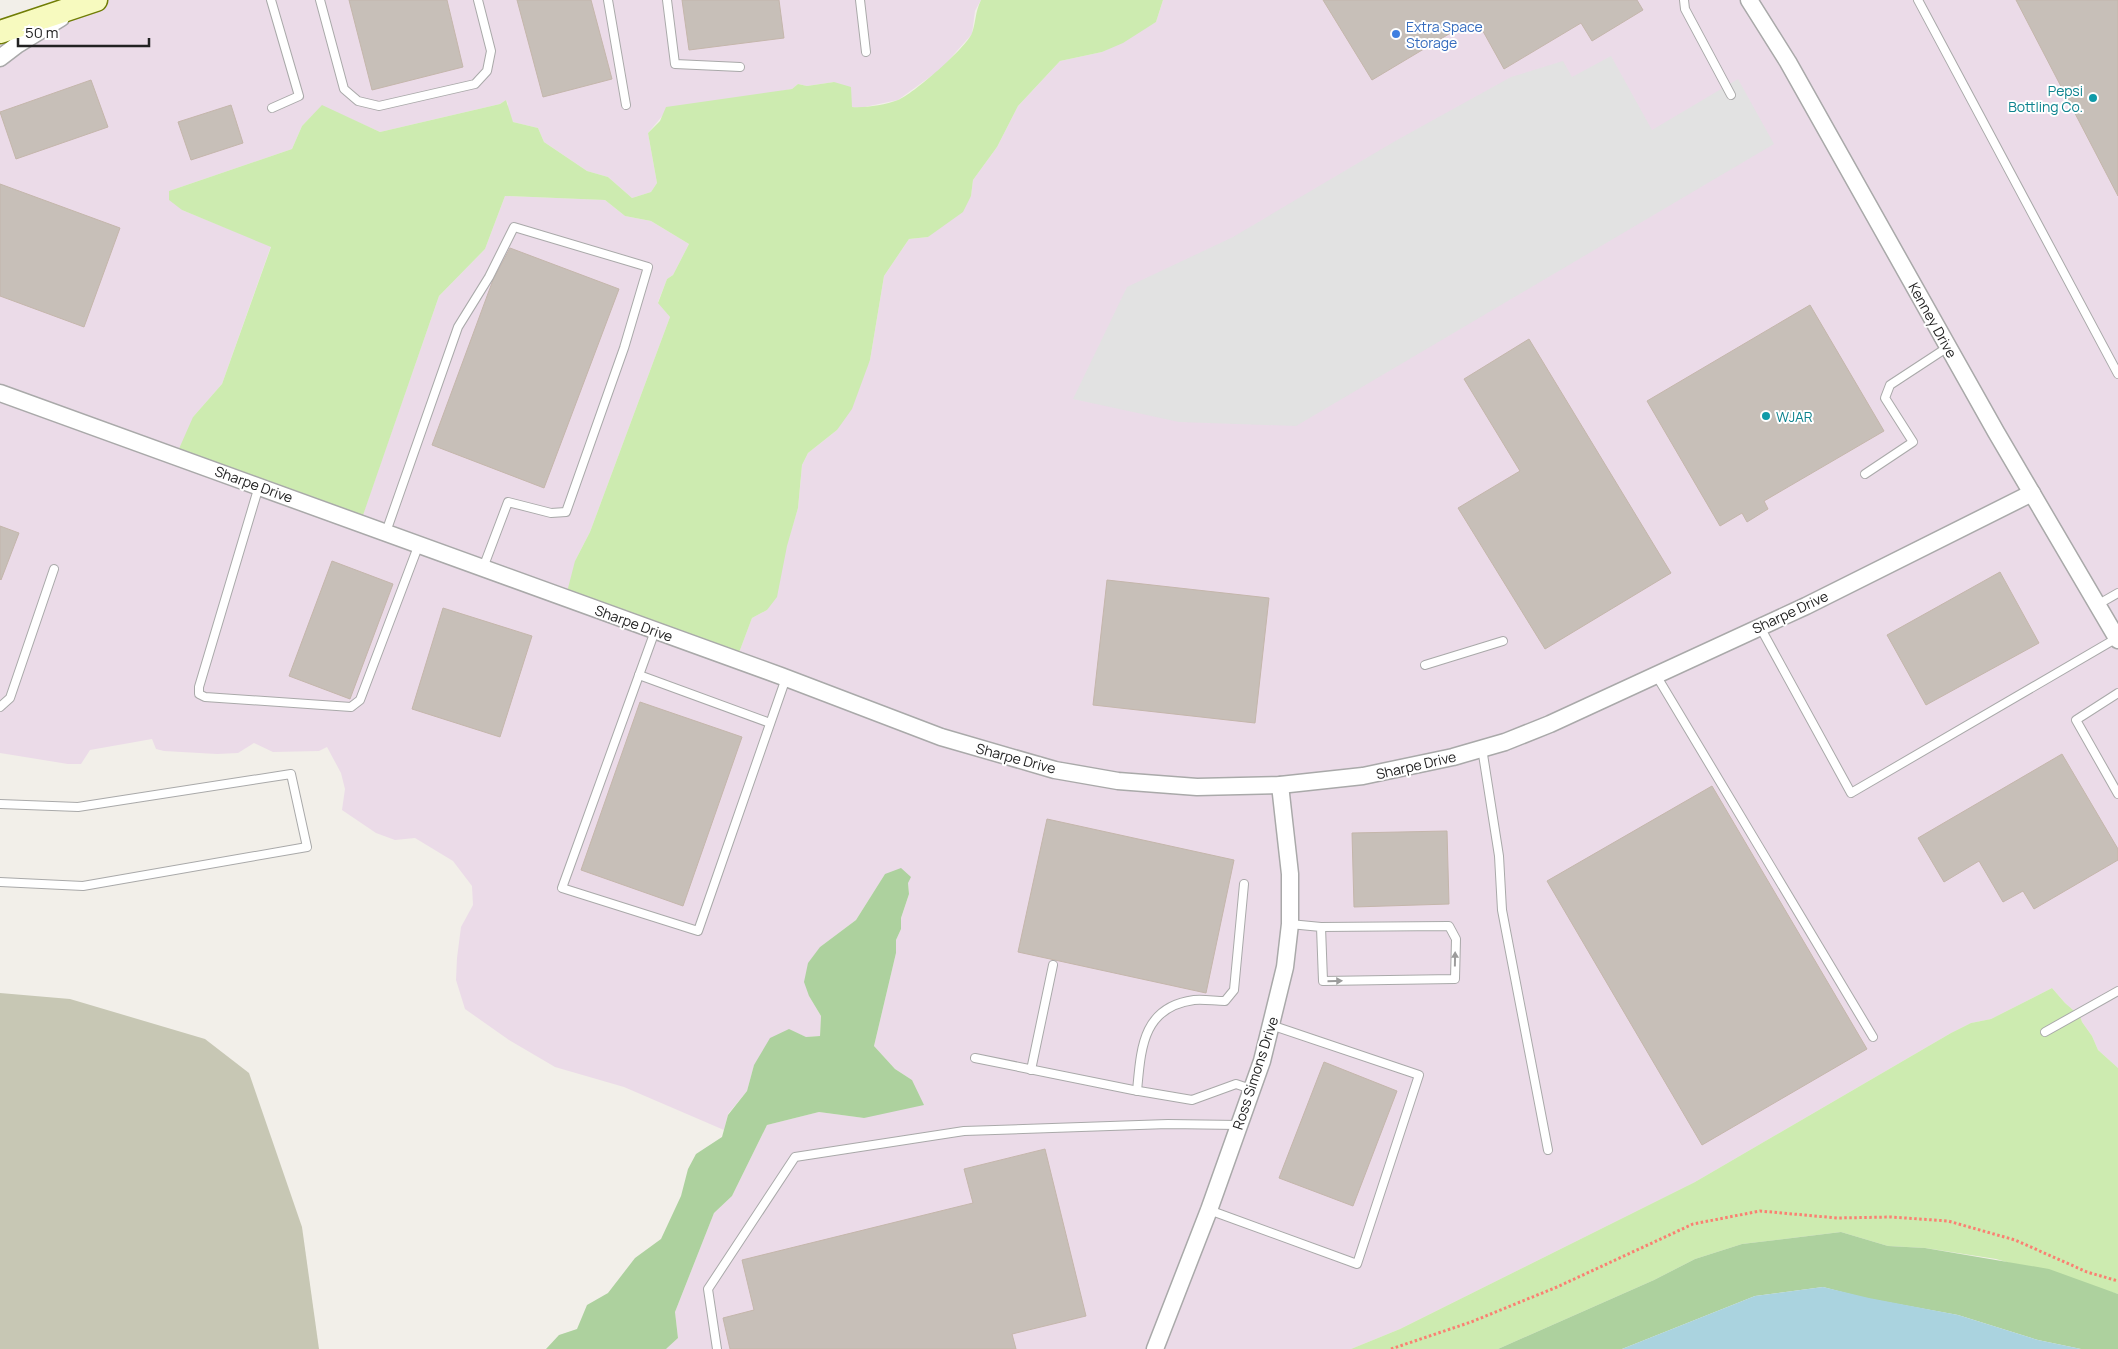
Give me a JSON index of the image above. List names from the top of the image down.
{
  "streets": {
    "street": ["Kenney Drive", "Sharpe Drive", "Ross Simons Drive"]
  },
  "crossings": [
    ["Kenney Drive", "Sharpe Drive"],
    ["Sharpe Drive", "Ross Simons Drive"]
  ],
  "places": ["Extra Space Storage", "Pepsi Bottling Co.", "WJAR"],
  "scale_bar": "50 m"
}
